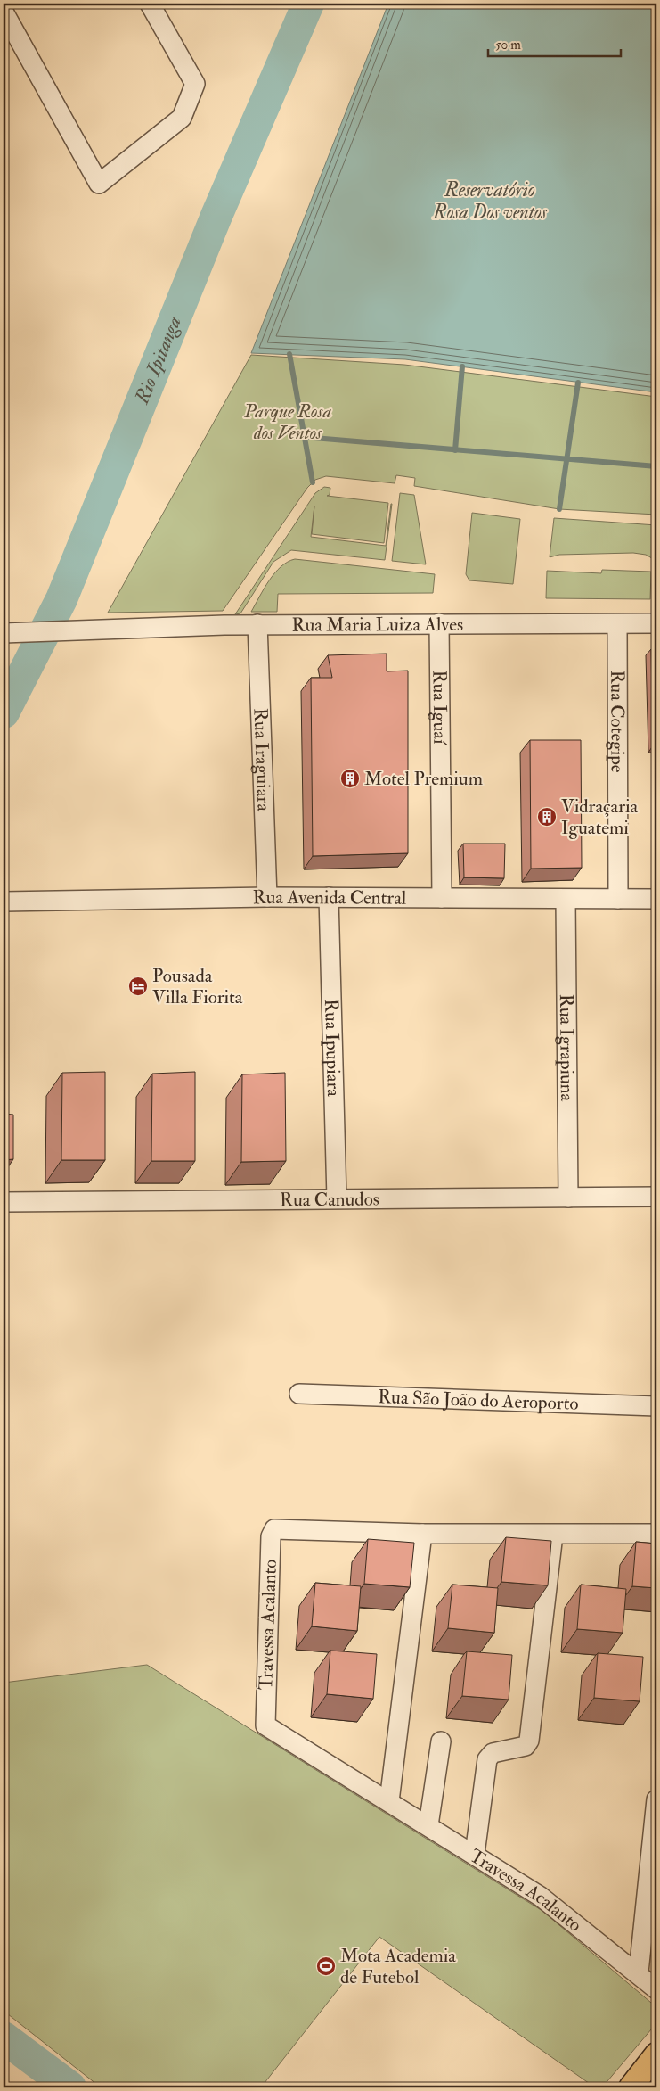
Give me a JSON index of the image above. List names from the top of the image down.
{
  "streets": {
    "street": [
      "Rua Maria Luiza Alves",
      "Rua Iguaí",
      "Rua Cotegipe",
      "Rua Iraguiara",
      "Rua Avenida Central",
      "Rua Ipupiara",
      "Rua Igrapiuna",
      "Rua Canudos",
      "Rua São João do Aeroporto",
      "Travessa Acalanto"
    ]
  },
  "crossings": [
    ["Rua Maria Luiza Alves", "Rua Iguaí"],
    ["Rua Maria Luiza Alves", "Rua Cotegipe"],
    ["Rua Maria Luiza Alves", "Rua Iraguiara"],
    ["Rua Iguaí", "Rua Avenida Central"],
    ["Rua Cotegipe", "Rua Avenida Central"],
    ["Rua Iraguiara", "Rua Avenida Central"],
    ["Rua Avenida Central", "Rua Ipupiara"],
    ["Rua Avenida Central", "Rua Igrapiuna"],
    ["Rua Ipupiara", "Rua Canudos"],
    ["Rua Igrapiuna", "Rua Canudos"]
  ],
  "water": ["Reservatório Rosa Dos ventos", "Rio Ipitanga"],
  "parks": ["Parque Rosa dos Ventos"],
  "places": {
    "building": ["Motel Premium", "Vidraçaria Iguatemi"],
    "hotel": ["Pousada Villa Fiorita"],
    "sports": ["Mota Academia de Futebol"]
  },
  "scale_bar": "50 m"
}
